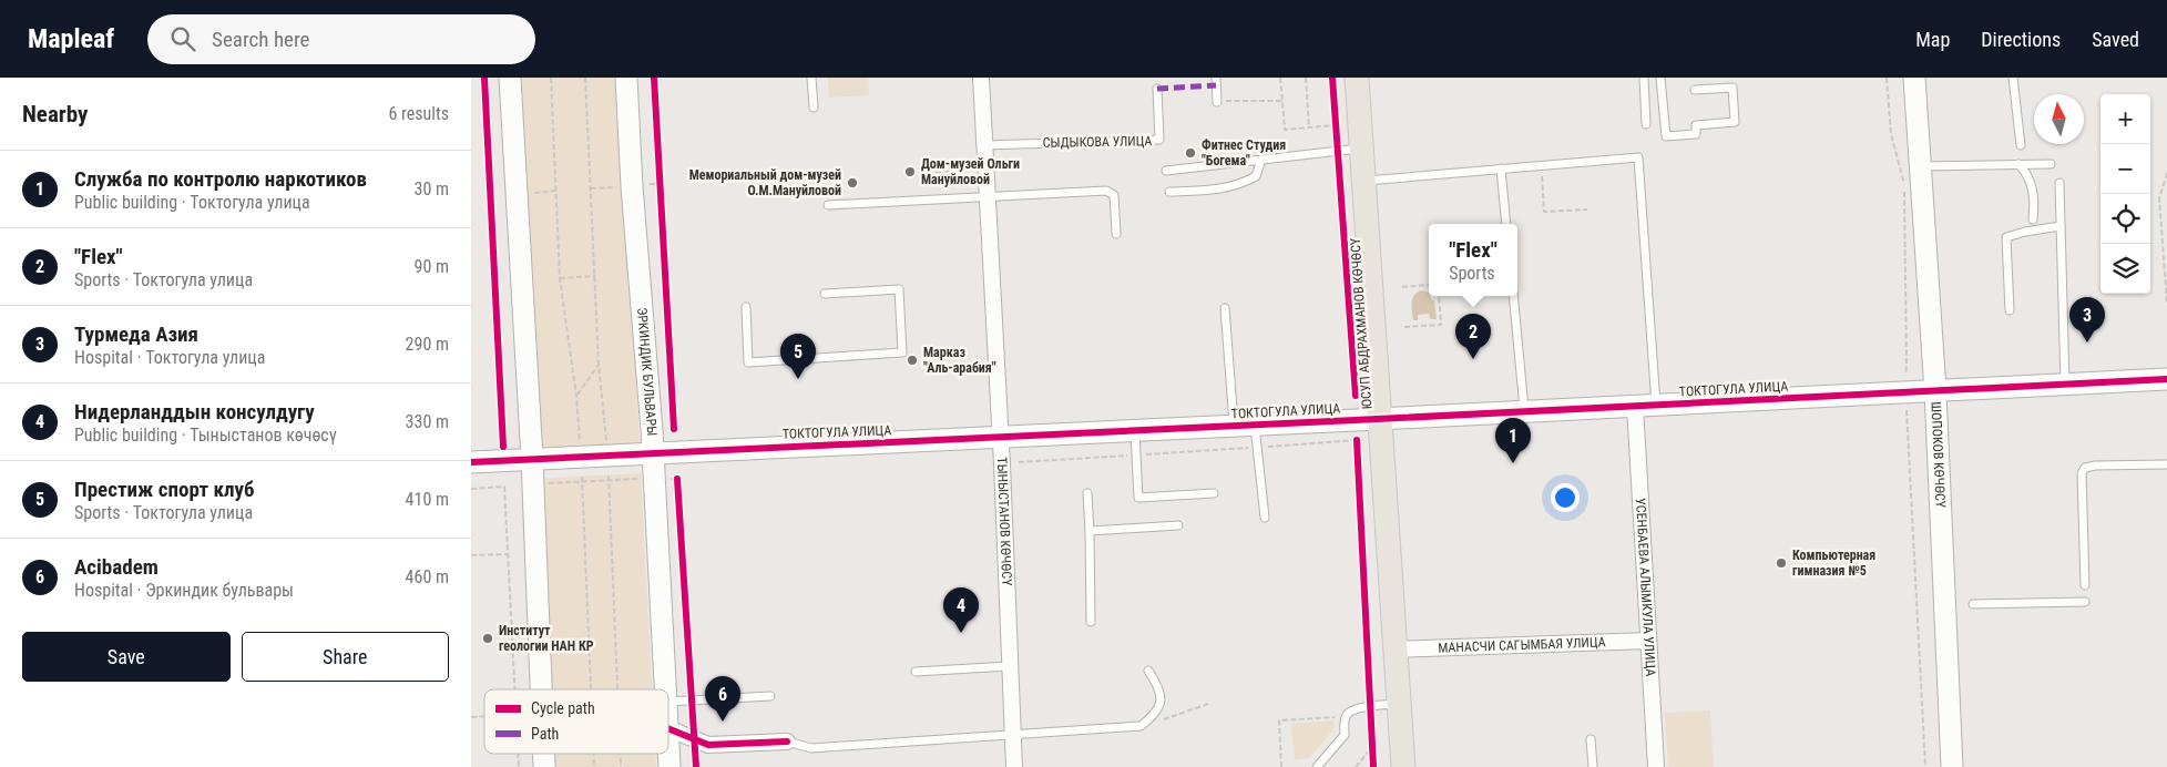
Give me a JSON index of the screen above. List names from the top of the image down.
{
  "streets": {
    "main road": ["ЮСУП АБДРАХМАНОВ КӨЧӨСҮ"],
    "street": [
      "ЭРКИНДИК БУЛЬВАРЫ",
      "ТОКТОГУЛА УЛИЦА",
      "ШОПОКОВ КӨЧӨСҮ",
      "ТЫНЫСТАНОВ КӨЧӨСҮ",
      "УСЕНБАЕВА АЛЫМКУЛА УЛИЦА",
      "МАНАСЧИ САГЫМБАЯ УЛИЦА"
    ],
    "lane": ["СЫДЫКОВА УЛИЦА"]
  },
  "crossings": [
    ["СЫДЫКОВА УЛИЦА", "ТЫНЫСТАНОВ КӨЧӨСҮ"],
    ["ЮСУП АБДРАХМАНОВ КӨЧӨСҮ", "ТОКТОГУЛА УЛИЦА"],
    ["ЮСУП АБДРАХМАНОВ КӨЧӨСҮ", "МАНАСЧИ САГЫМБАЯ УЛИЦА"],
    ["ЭРКИНДИК БУЛЬВАРЫ", "ТОКТОГУЛА УЛИЦА"],
    ["ТОКТОГУЛА УЛИЦА", "ШОПОКОВ КӨЧӨСҮ"],
    ["ТОКТОГУЛА УЛИЦА", "ТЫНЫСТАНОВ КӨЧӨСҮ"],
    ["ТОКТОГУЛА УЛИЦА", "УСЕНБАЕВА АЛЫМКУЛА УЛИЦА"],
    ["УСЕНБАЕВА АЛЫМКУЛА УЛИЦА", "МАНАСЧИ САГЫМБАЯ УЛИЦА"]
  ],
  "places": [
    "Фитнес Студия \"Богема\"",
    "Дом-музей Ольги Мануйловой",
    "Мемориальный дом-музей О.М.Мануйловой",
    "Марказ \"Аль-арабия\"",
    "Компьютерная гимназия №5",
    "Институт геологии НАН КР"
  ],
  "legend": ["Cycle path", "Path"],
  "north": "top",
  "page": {
    "header": "Mapleaf",
    "search": "Search here",
    "nav": ["Map", "Directions", "Saved"],
    "heading": ["Nearby", "6 results"],
    "map_buttons": ["+", "−"],
    "list": [
      {
        "mark": "1",
        "name": "Служба по контролю наркотиков",
        "note": "Public building · Токтогула улица",
        "value": "30 m"
      },
      {
        "mark": "2",
        "name": "\"Flex\"",
        "note": "Sports · Токтогула улица",
        "value": "90 m"
      },
      {
        "mark": "3",
        "name": "Турмеда Азия",
        "note": "Hospital · Токтогула улица",
        "value": "290 m"
      },
      {
        "mark": "4",
        "name": "Нидерланддын консулдугу",
        "note": "Public building · Тыныстанов көчөсү",
        "value": "330 m"
      },
      {
        "mark": "5",
        "name": "Престиж спорт клуб",
        "note": "Sports · Токтогула улица",
        "value": "410 m"
      },
      {
        "mark": "6",
        "name": "Acibadem",
        "note": "Hospital · Эркиндик бульвары",
        "value": "460 m"
      }
    ],
    "popup": ["\"Flex\"", "Sports"],
    "pins": [
      "3",
      "2",
      "5",
      "1",
      "4",
      "6"
    ],
    "buttons": ["Save", "Share"]
  }
}
